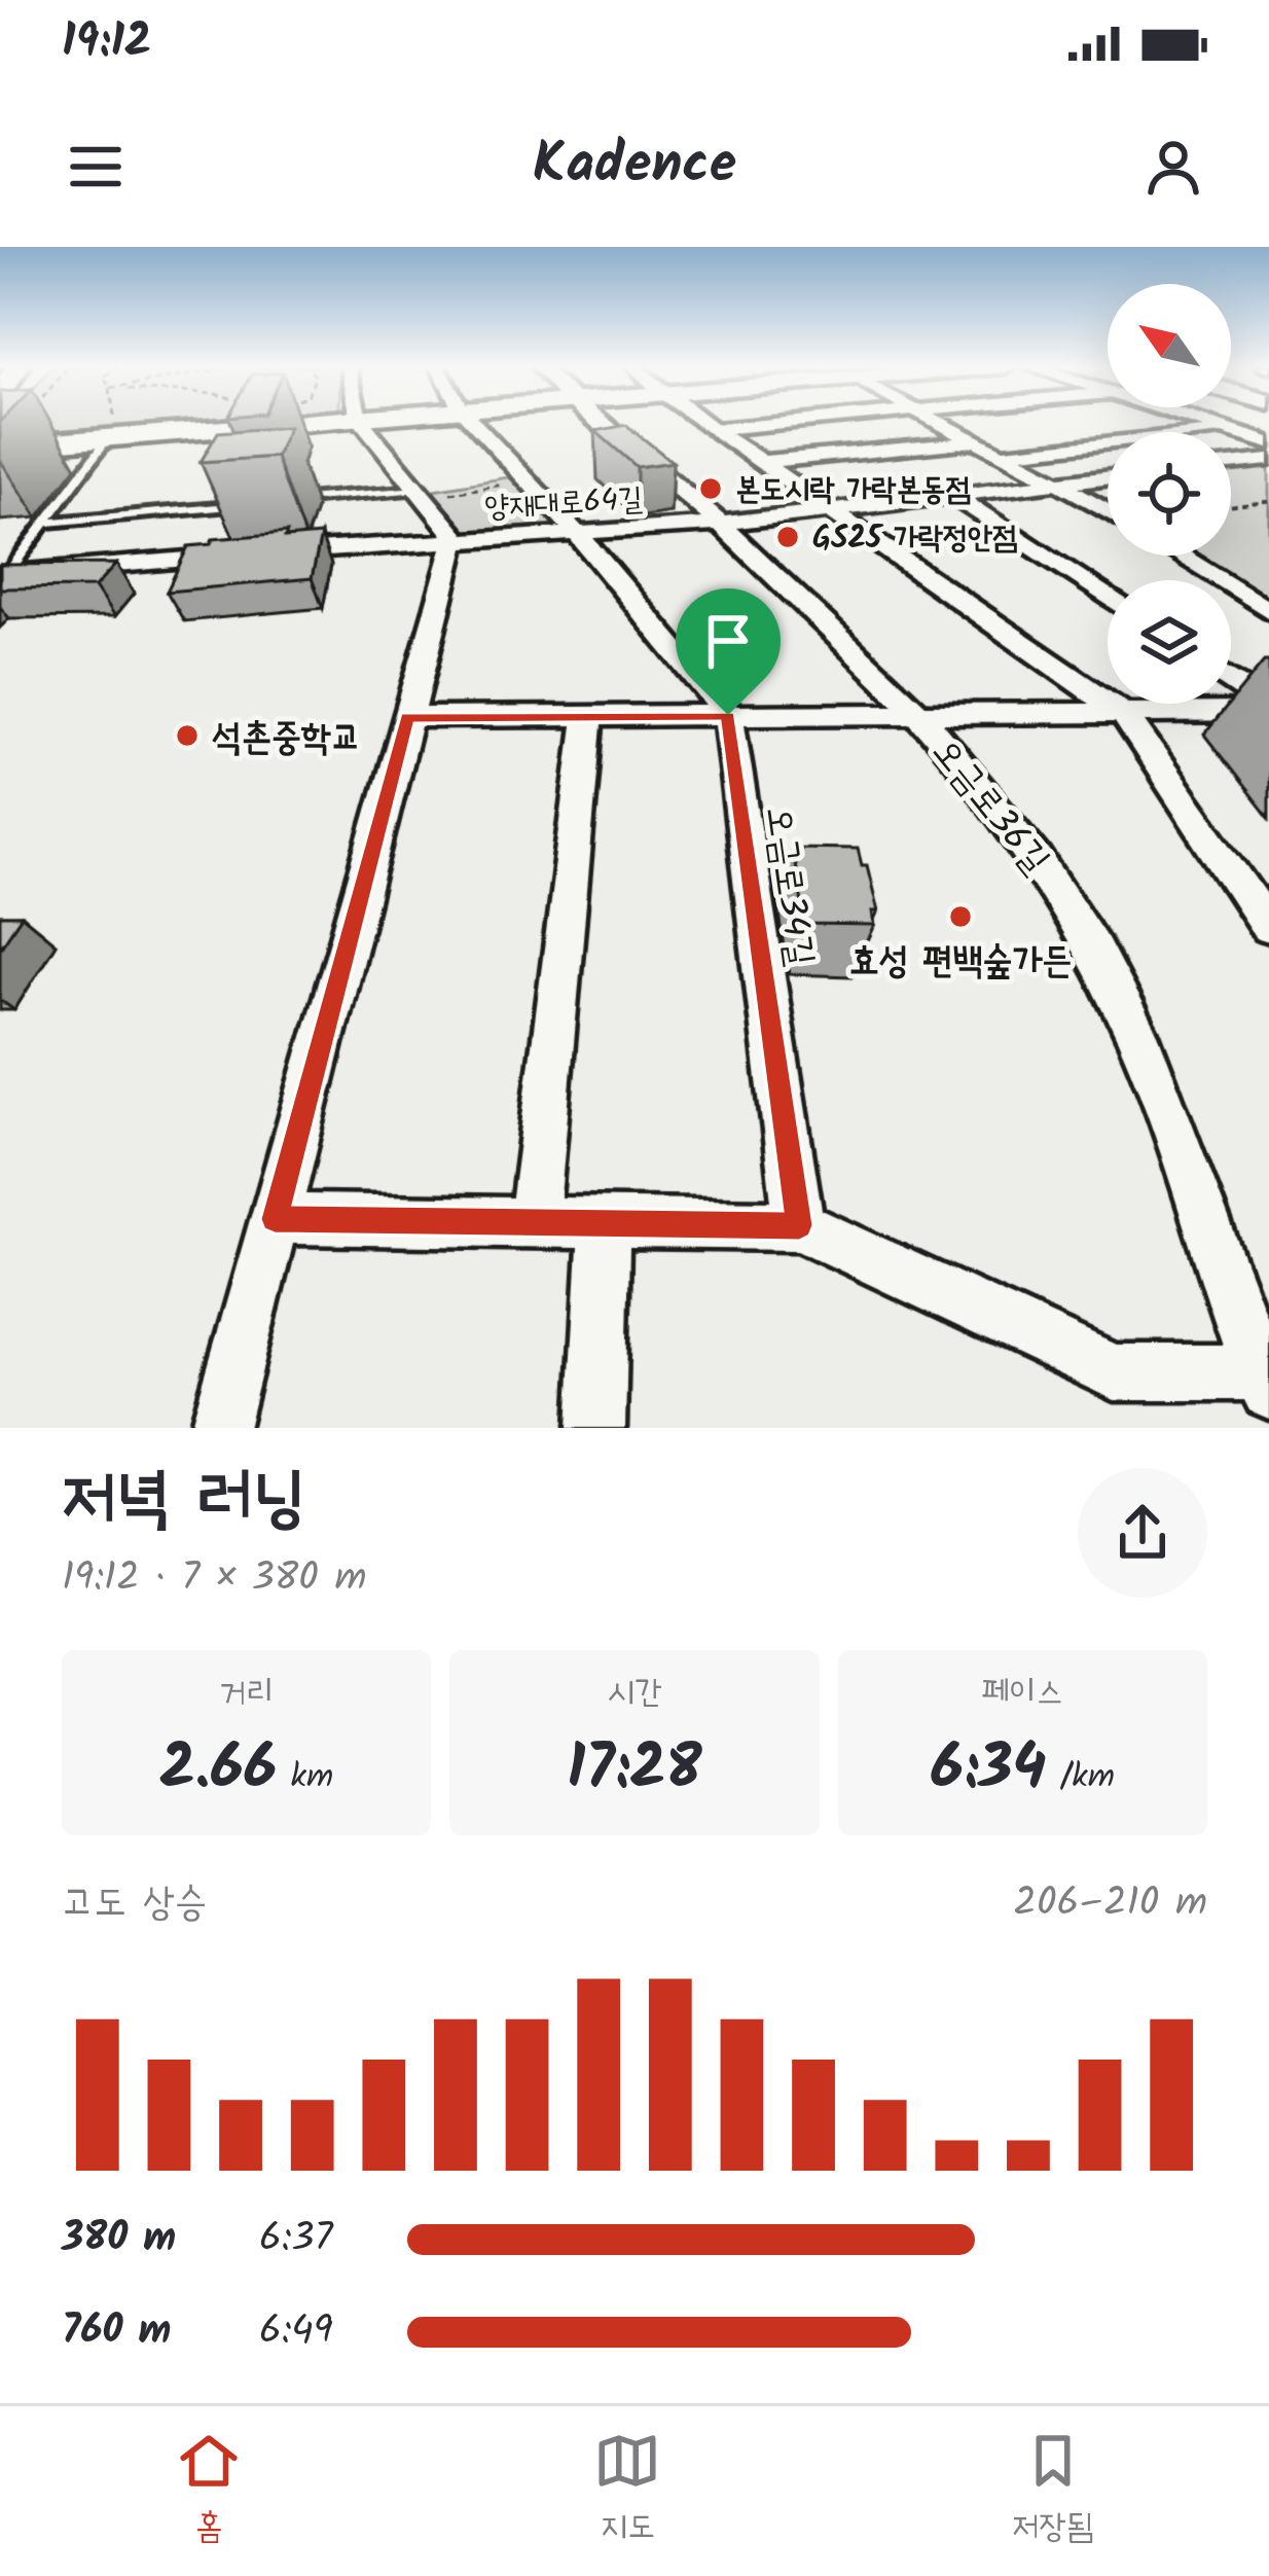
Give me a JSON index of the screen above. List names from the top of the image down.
{
  "streets": {
    "street": ["양재대로64길", "오금로36길", "오금로34길"]
  },
  "crossings": [
    ["양재대로64길", "오금로36길"],
    ["오금로36길", "오금로34길"]
  ],
  "places": [
    "본도시락 가락본동점",
    "GS25 가락정안점",
    "석촌중학교",
    "효성 편백숲가든"
  ],
  "north": "top left",
  "page": {
    "status": "19:12",
    "header": "Kadence",
    "heading": ["저녁 러닝", "19:12 · 7 × 380 m"],
    "stats": [
      ["거리", "2.66 km"],
      ["시간", "17:28"],
      ["페이스", "6:34 /km"]
    ],
    "chart": ["고도 상승", "206–210 m"],
    "list": [
      {
        "name": "380 m",
        "note": "6:37"
      },
      {
        "name": "760 m",
        "note": "6:49"
      }
    ],
    "tabs": ["홈", "지도", "저장됨"]
  }
}
